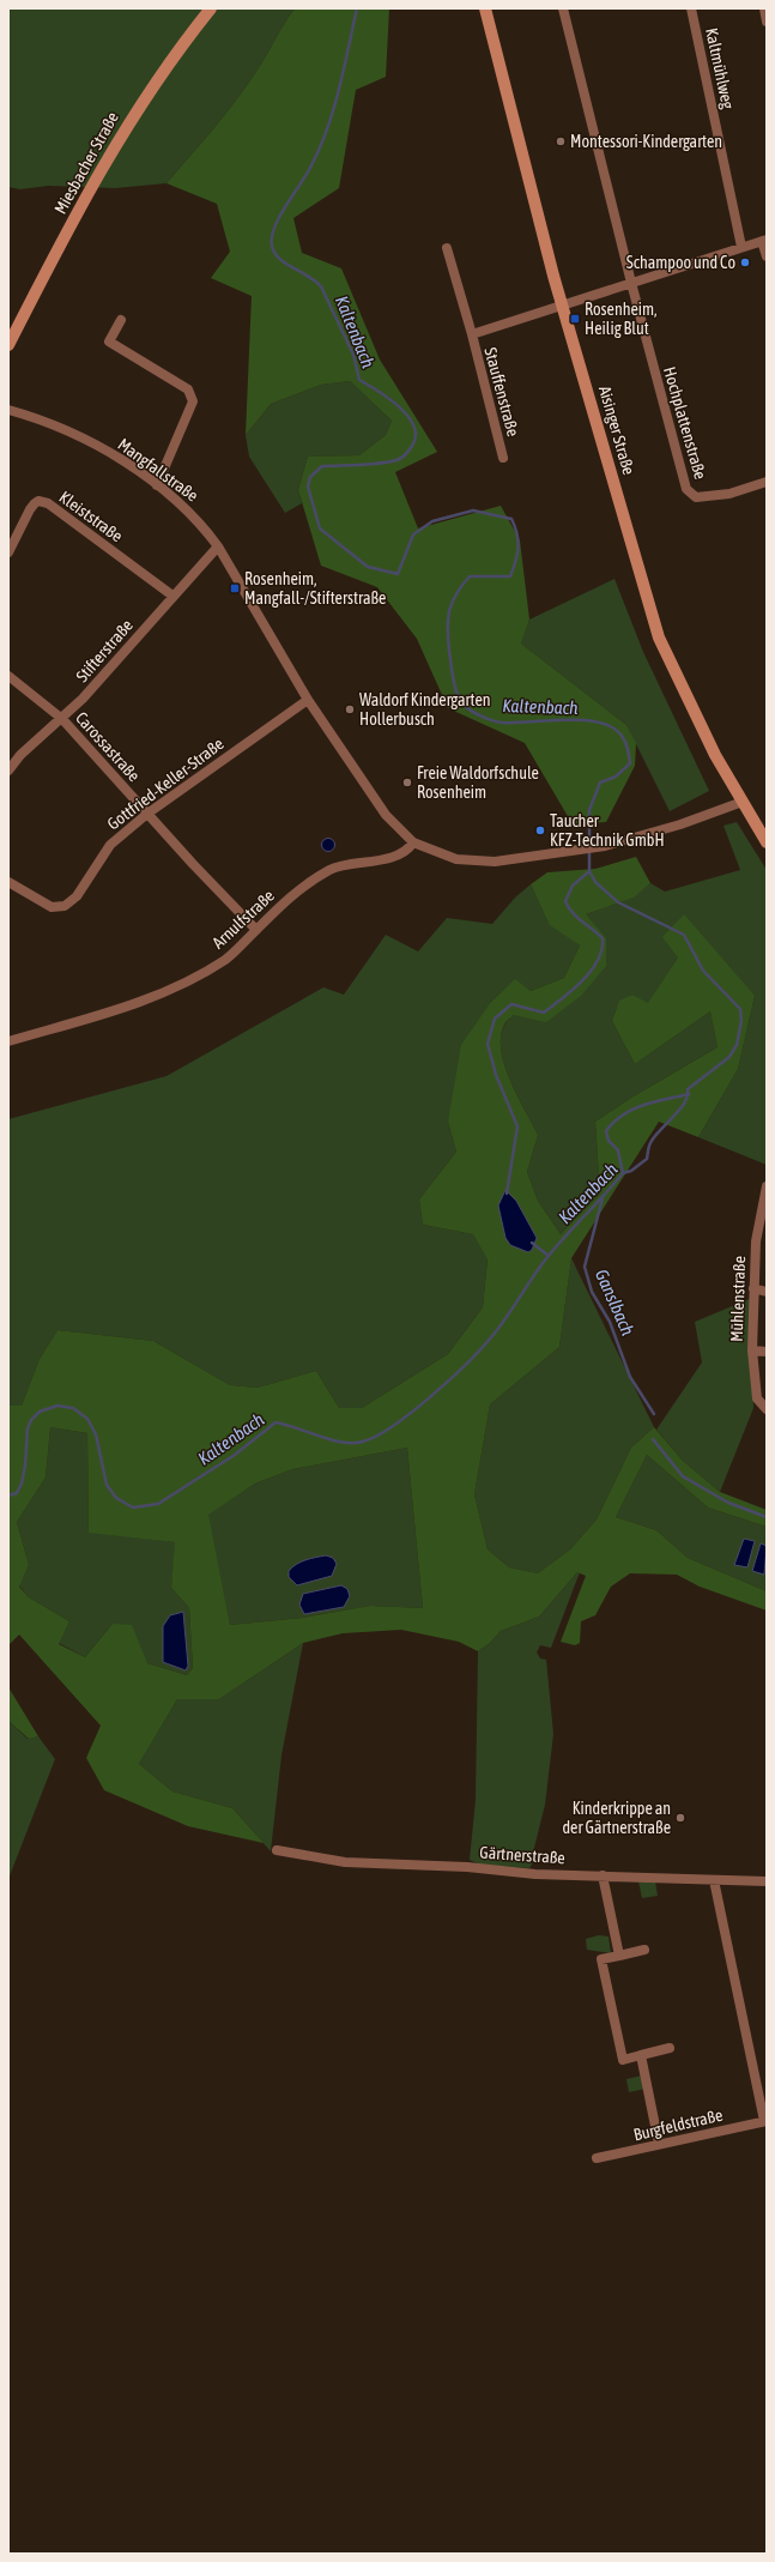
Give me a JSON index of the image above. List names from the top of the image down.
{
  "streets": {
    "main road": ["Miesbacher Straße", "Aisinger Straße"],
    "street": [
      "Kaltmühlweg",
      "Stauffenstraße",
      "Hochplattenstraße",
      "Mangfallstraße",
      "Kleiststraße",
      "Stifterstraße",
      "Carossastraße",
      "Gottfried-Keller-Straße",
      "Arnulfstraße",
      "Mühlenstraße",
      "Gärtnerstraße",
      "Burgfeldstraße"
    ]
  },
  "crossings": [
    ["Kaltmühlweg", "Stauffenstraße"],
    ["Stauffenstraße", "Hochplattenstraße"],
    ["Stauffenstraße", "Aisinger Straße"],
    ["Aisinger Straße", "Mangfallstraße"],
    ["Mangfallstraße", "Stifterstraße"],
    ["Mangfallstraße", "Gottfried-Keller-Straße"],
    ["Mangfallstraße", "Arnulfstraße"],
    ["Kleiststraße", "Stifterstraße"],
    ["Stifterstraße", "Carossastraße"],
    ["Carossastraße", "Gottfried-Keller-Straße"],
    ["Carossastraße", "Arnulfstraße"]
  ],
  "water": ["Kaltenbach", "Ganslbach"],
  "places": {
    "other": [
      "Montessori-Kindergarten",
      "Schampoo und Co",
      "Waldorf Kindergarten Hollerbusch",
      "Freie Waldorfschule Rosenheim",
      "Taucher KFZ-Technik GmbH",
      "Kinderkrippe an der Gärtnerstraße"
    ],
    "transit": ["Rosenheim, Heilig Blut", "Rosenheim, Mangfall-/Stifterstraße"]
  }
}
